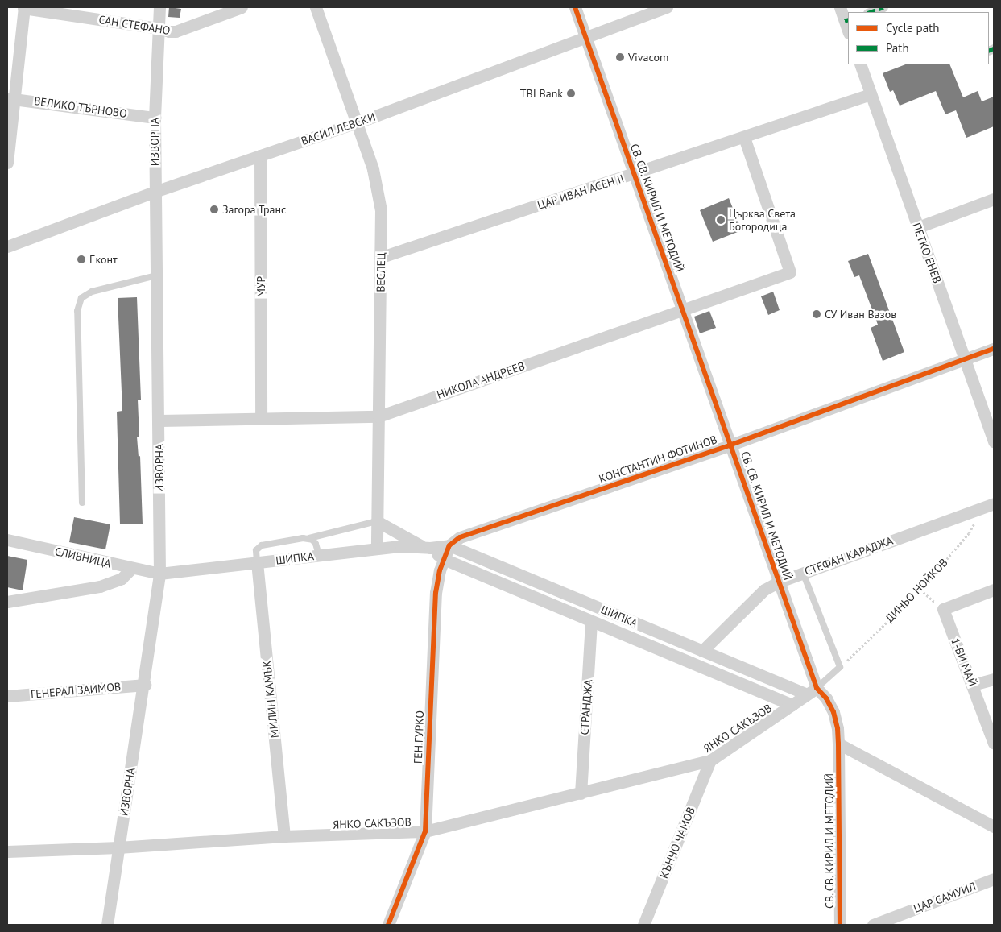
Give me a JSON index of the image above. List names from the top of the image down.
{
  "streets": {
    "street": [
      "САН СТЕФАНО",
      "ВЕЛИКО ТЪРНОВО",
      "ВАСИЛ ЛЕВСКИ",
      "ИЗВОРНА",
      "ЦАР ИВАН АСЕН II",
      "СВ. СВ. КИРИЛ И МЕТОДИЙ",
      "ПЕТКО ЕНЕВ",
      "ВЕСЛЕЦ",
      "МУР",
      "НИКОЛА АНДРЕЕВ",
      "КОНСТАНТИН ФОТИНОВ",
      "СТЕФАН КАРАДЖА",
      "СЛИВНИЦА",
      "ШИПКА",
      "1-ВИ МАЙ",
      "ГЕНЕРАЛ ЗАИМОВ",
      "МИЛИН КАМЪК",
      "СТРАНДЖА",
      "ЯНКО САКЪЗОВ",
      "ГЕН.ГУРКО",
      "КЪНЧО ЧАМОВ",
      "ЦАР САМУИЛ"
    ],
    "path": ["ДИНЬО НОЙКОВ"]
  },
  "crossings": [
    ["САН СТЕФАНО", "ИЗВОРНА"],
    ["ВЕЛИКО ТЪРНОВО", "ИЗВОРНА"],
    ["ВАСИЛ ЛЕВСКИ", "ИЗВОРНА"],
    ["ВАСИЛ ЛЕВСКИ", "СВ. СВ. КИРИЛ И МЕТОДИЙ"],
    ["ВАСИЛ ЛЕВСКИ", "ВЕСЛЕЦ"],
    ["ВАСИЛ ЛЕВСКИ", "МУР"],
    ["ИЗВОРНА", "НИКОЛА АНДРЕЕВ"],
    ["ИЗВОРНА", "СЛИВНИЦА"],
    ["ИЗВОРНА", "ШИПКА"],
    ["ИЗВОРНА", "ГЕНЕРАЛ ЗАИМОВ"],
    ["ИЗВОРНА", "ЯНКО САКЪЗОВ"],
    ["ЦАР ИВАН АСЕН II", "СВ. СВ. КИРИЛ И МЕТОДИЙ"],
    ["ЦАР ИВАН АСЕН II", "ПЕТКО ЕНЕВ"],
    ["ЦАР ИВАН АСЕН II", "ВЕСЛЕЦ"],
    ["ЦАР ИВАН АСЕН II", "НИКОЛА АНДРЕЕВ"],
    ["СВ. СВ. КИРИЛ И МЕТОДИЙ", "НИКОЛА АНДРЕЕВ"],
    ["СВ. СВ. КИРИЛ И МЕТОДИЙ", "КОНСТАНТИН ФОТИНОВ"],
    ["СВ. СВ. КИРИЛ И МЕТОДИЙ", "СТЕФАН КАРАДЖА"],
    ["СВ. СВ. КИРИЛ И МЕТОДИЙ", "ШИПКА"],
    ["СВ. СВ. КИРИЛ И МЕТОДИЙ", "ЯНКО САКЪЗОВ"],
    ["ПЕТКО ЕНЕВ", "КОНСТАНТИН ФОТИНОВ"],
    ["ВЕСЛЕЦ", "НИКОЛА АНДРЕЕВ"],
    ["ВЕСЛЕЦ", "ШИПКА"],
    ["МУР", "НИКОЛА АНДРЕЕВ"],
    ["КОНСТАНТИН ФОТИНОВ", "ШИПКА"],
    ["КОНСТАНТИН ФОТИНОВ", "ГЕН.ГУРКО"],
    ["СТЕФАН КАРАДЖА", "ШИПКА"],
    ["СТЕФАН КАРАДЖА", "ДИНЬО НОЙКОВ"],
    ["СЛИВНИЦА", "ШИПКА"],
    ["ШИПКА", "МИЛИН КАМЪК"],
    ["ШИПКА", "СТРАНДЖА"],
    ["ШИПКА", "ЯНКО САКЪЗОВ"],
    ["ШИПКА", "ГЕН.ГУРКО"],
    ["МИЛИН КАМЪК", "ЯНКО САКЪЗОВ"],
    ["СТРАНДЖА", "ЯНКО САКЪЗОВ"],
    ["ЯНКО САКЪЗОВ", "ГЕН.ГУРКО"],
    ["ЯНКО САКЪЗОВ", "КЪНЧО ЧАМОВ"]
  ],
  "places": [
    "Vivacom",
    "TBI Bank",
    "Загора Транс",
    "Църква Света Богородица",
    "Еконт",
    "СУ Иван Вазов"
  ],
  "legend": ["Cycle path", "Path"]
}
